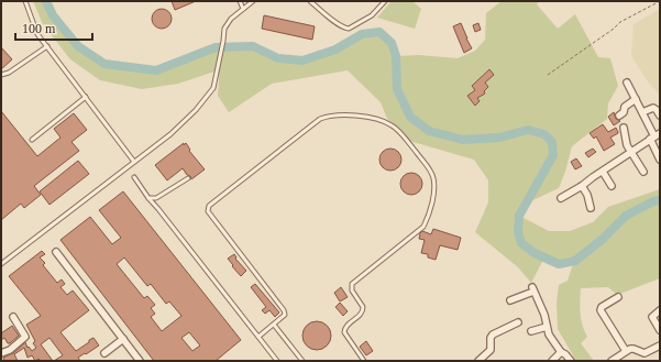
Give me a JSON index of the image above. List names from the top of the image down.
{
  "scale_bar": "100 m"
}
